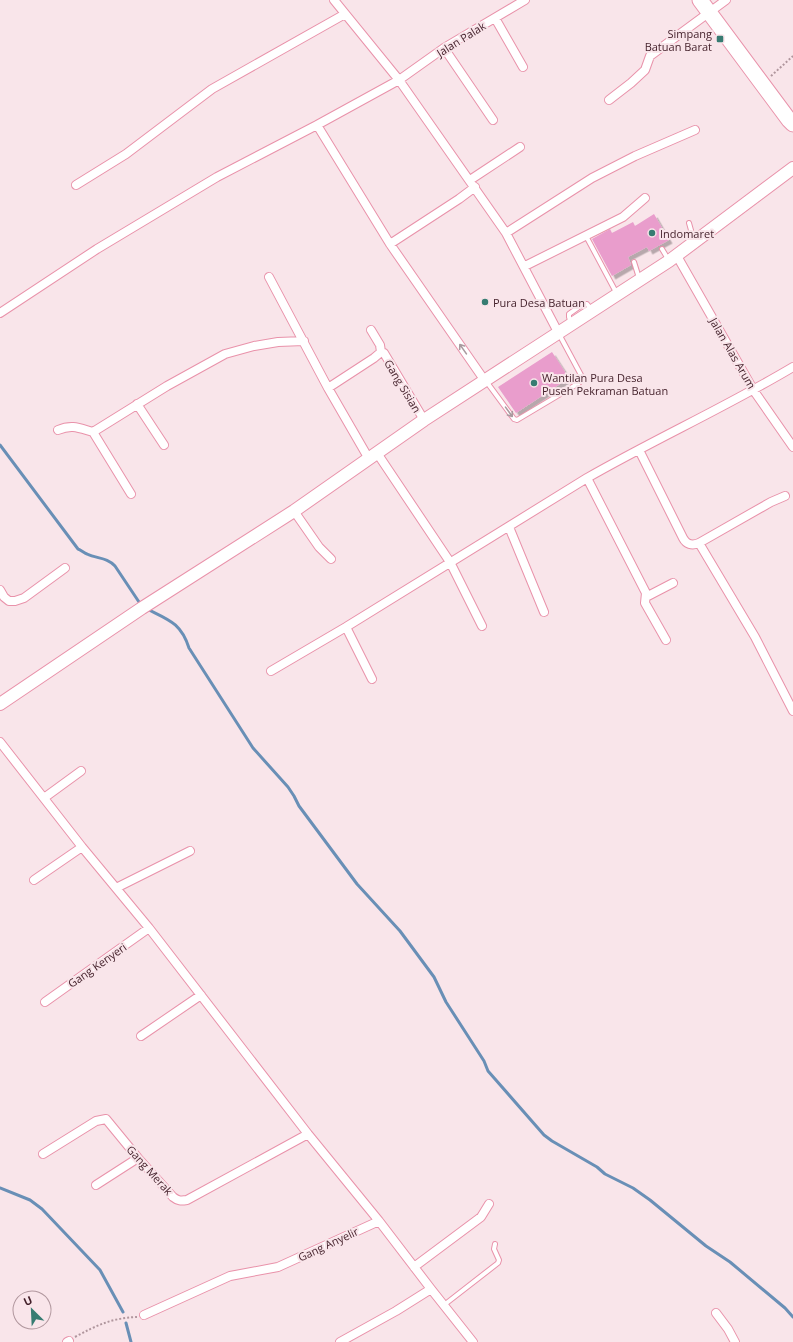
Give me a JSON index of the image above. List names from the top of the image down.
{
  "streets": {
    "street": [
      "Jalan Palak",
      "Jalan Alas Arum",
      "Gang Sisian",
      "Gang Kenyeri",
      "Gang Merak",
      "Gang Anyelir"
    ]
  },
  "places": {
    "transit": ["Simpang Batuan Barat"],
    "other": ["Indomaret", "Pura Desa Batuan", "Wantilan Pura Desa Puseh Pekraman Batuan"]
  },
  "north": "top left"
}
